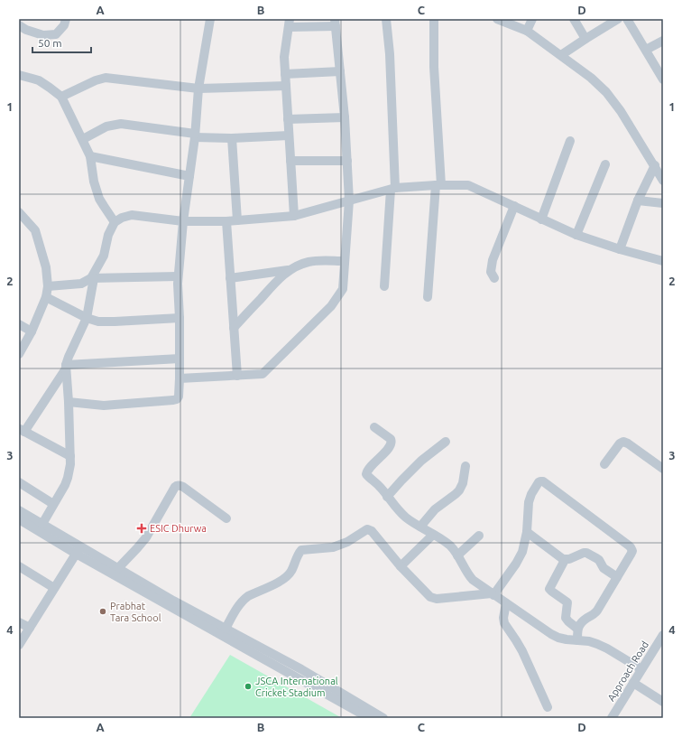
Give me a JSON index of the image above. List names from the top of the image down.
{
  "streets": {
    "street": ["Approach Road"]
  },
  "places": {
    "health": ["ESIC Dhurwa"],
    "other": ["Prabhat Tara School", "JSCA International Cricket Stadium"]
  },
  "scale_bar": "50 m",
  "grid": {
    "columns": [
      "A",
      "B",
      "C",
      "D"
    ],
    "rows": [
      "1",
      "2",
      "3",
      "4"
    ]
  }
}
